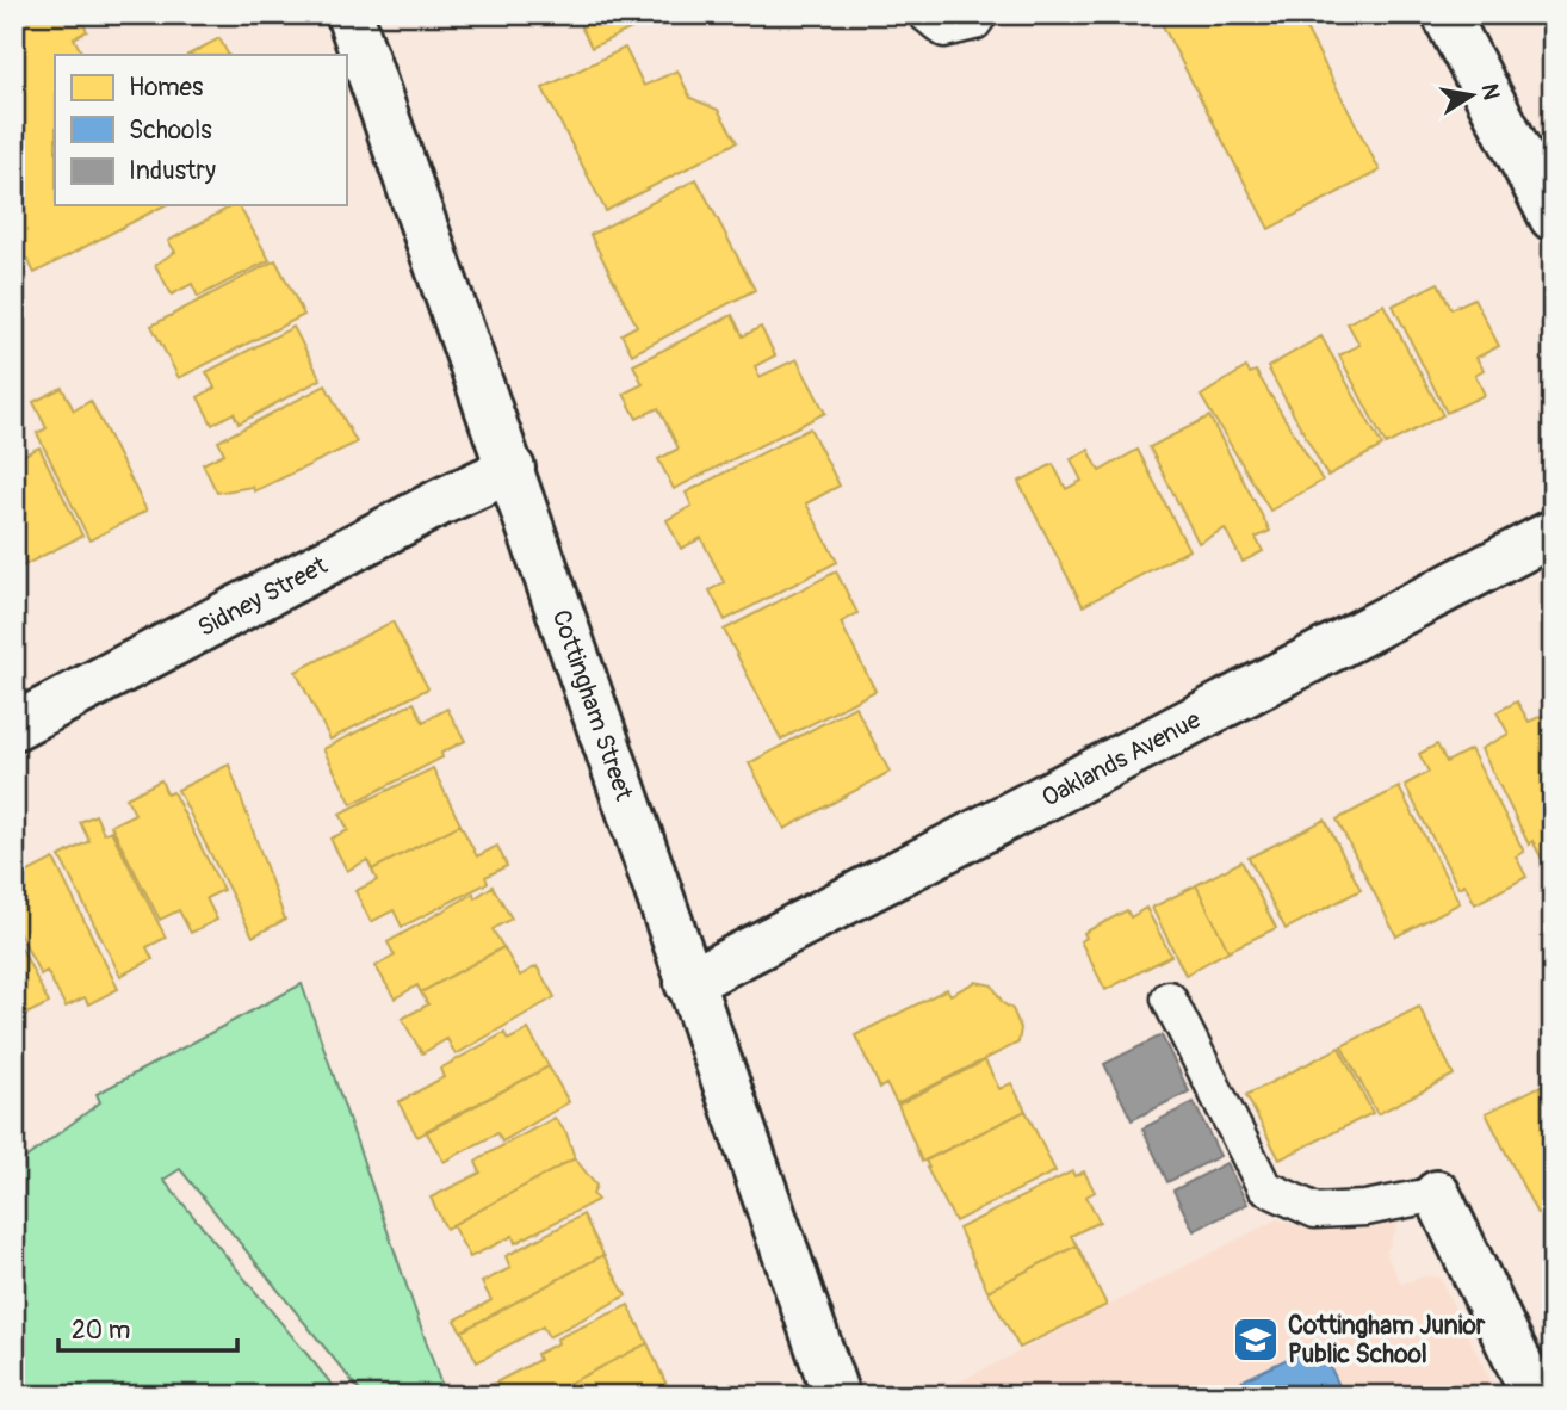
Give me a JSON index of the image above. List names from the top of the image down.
{
  "streets": {
    "street": ["Sidney Street", "Cottingham Street", "Oaklands Avenue"]
  },
  "crossings": [
    ["Sidney Street", "Cottingham Street"],
    ["Cottingham Street", "Oaklands Avenue"]
  ],
  "places": {
    "school or university": ["Cottingham Junior Public School"]
  },
  "legend": ["Homes", "Schools", "Industry"],
  "scale_bar": "20 m",
  "north": "right"
}
